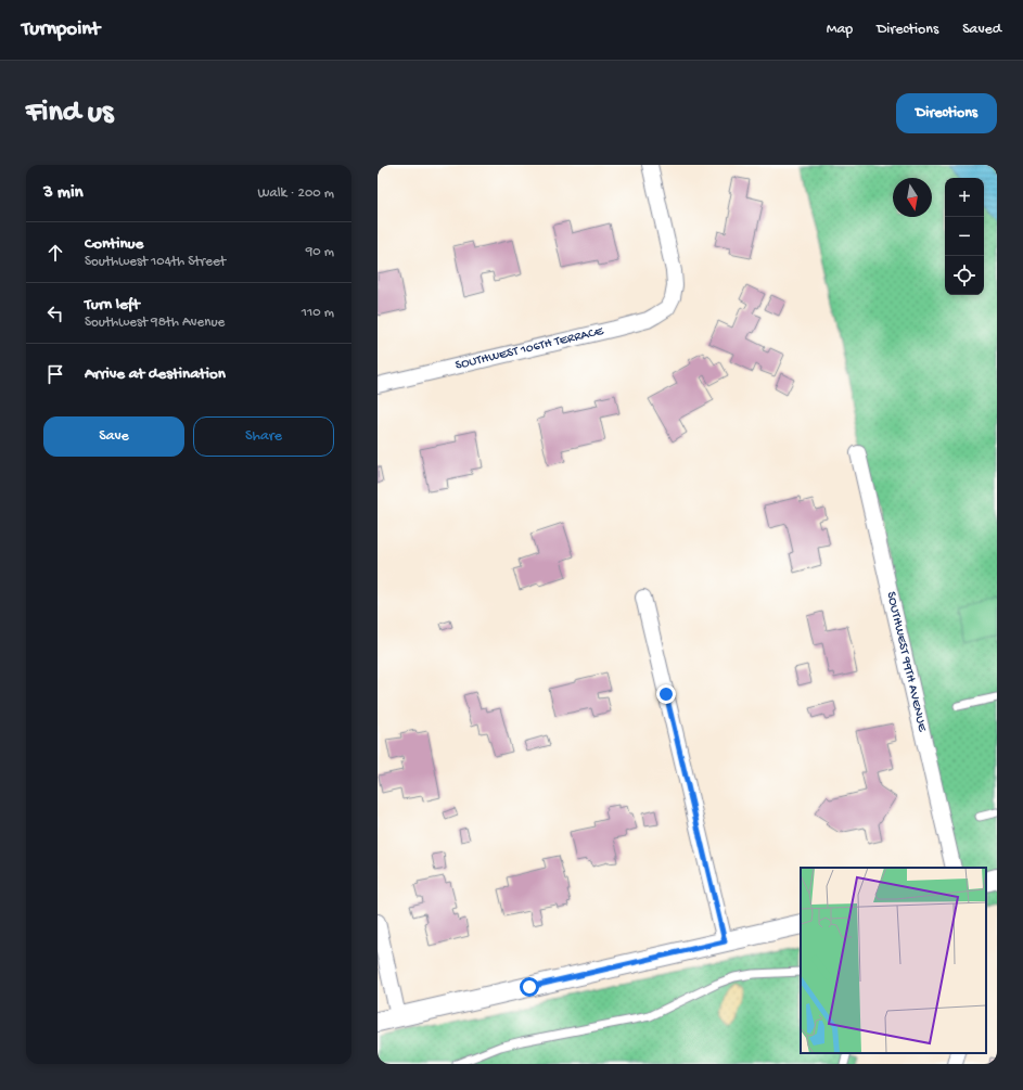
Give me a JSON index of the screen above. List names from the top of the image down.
{
  "streets": {
    "street": ["SOUTHWEST 106TH TERRACE", "SOUTHWEST 99TH AVENUE"]
  },
  "north": "bottom",
  "page": {
    "header": "Turnpoint",
    "nav": ["Map", "Directions", "Saved"],
    "buttons": [
      "Directions",
      ["Save", "Share"]
    ],
    "title": "Find us",
    "heading": ["3 min", "Walk · 200 m"],
    "map_buttons": ["+", "−"],
    "list": [
      ["Continue", "Southwest 104th Street", "90 m"],
      ["Turn left", "Southwest 98th Avenue", "110 m"],
      "Arrive at destination"
    ]
  }
}
